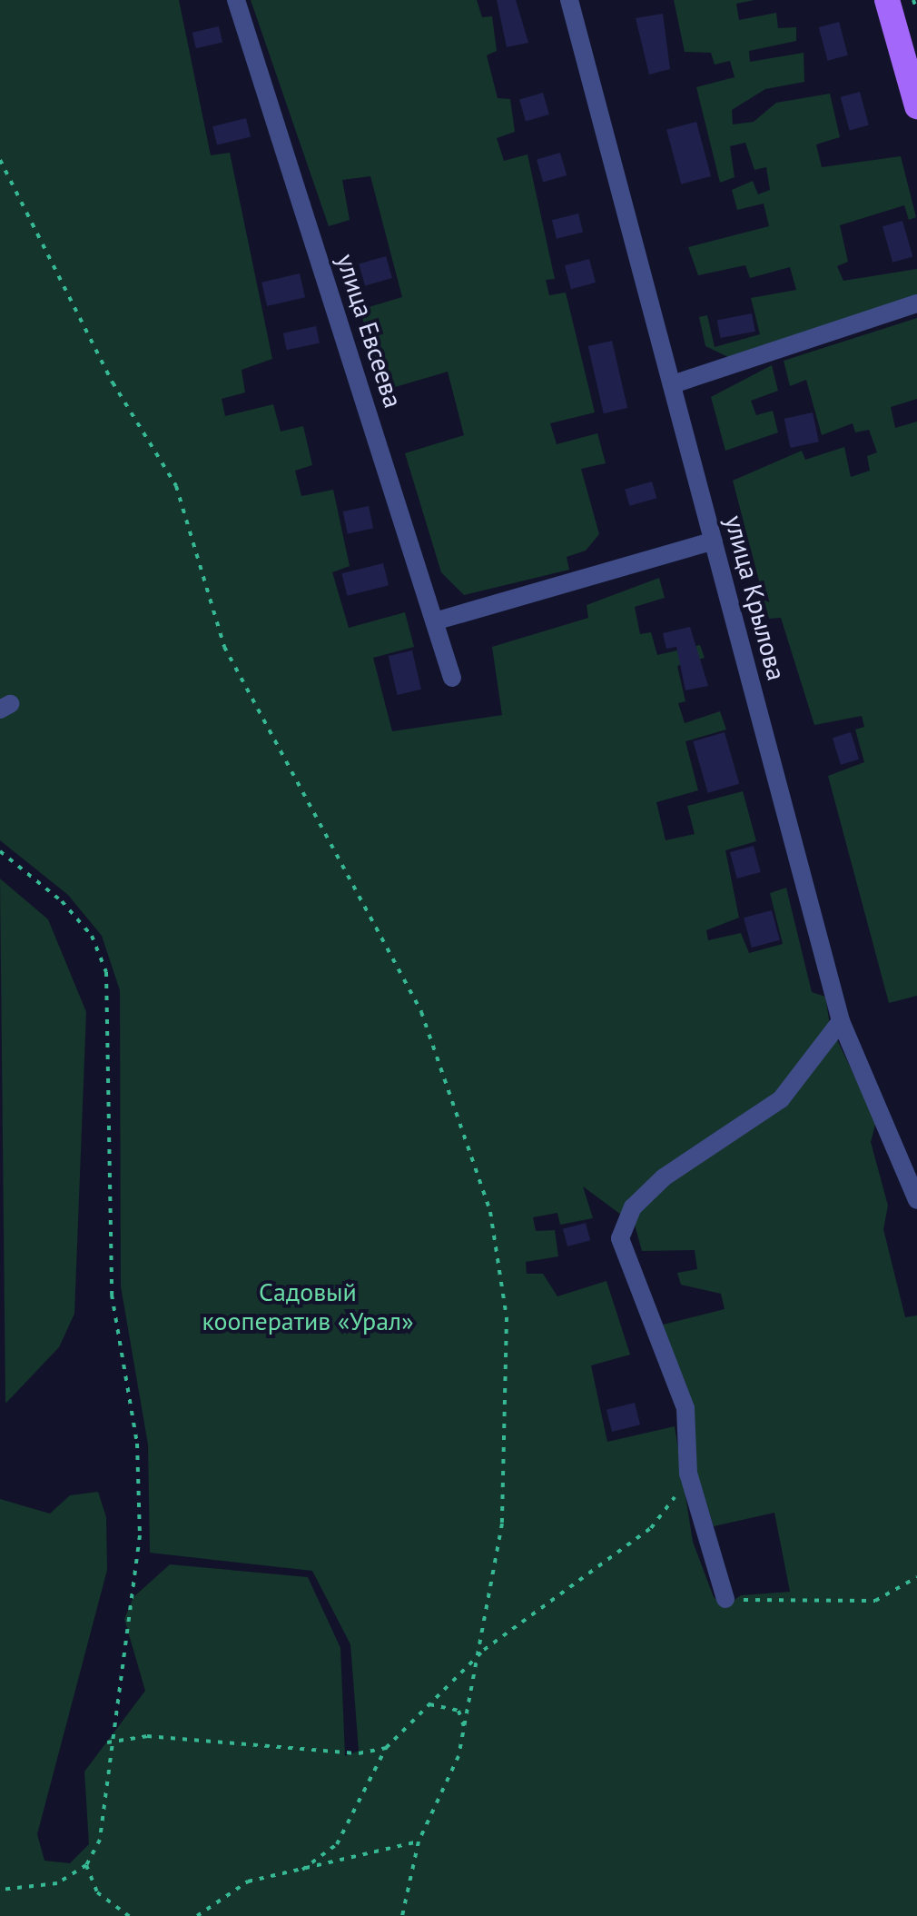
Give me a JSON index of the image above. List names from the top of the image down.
{
  "streets": {
    "street": ["улица Евсеева", "улица Крылова"]
  },
  "parks": ["Садовый кооператив «Урал»"]
}
